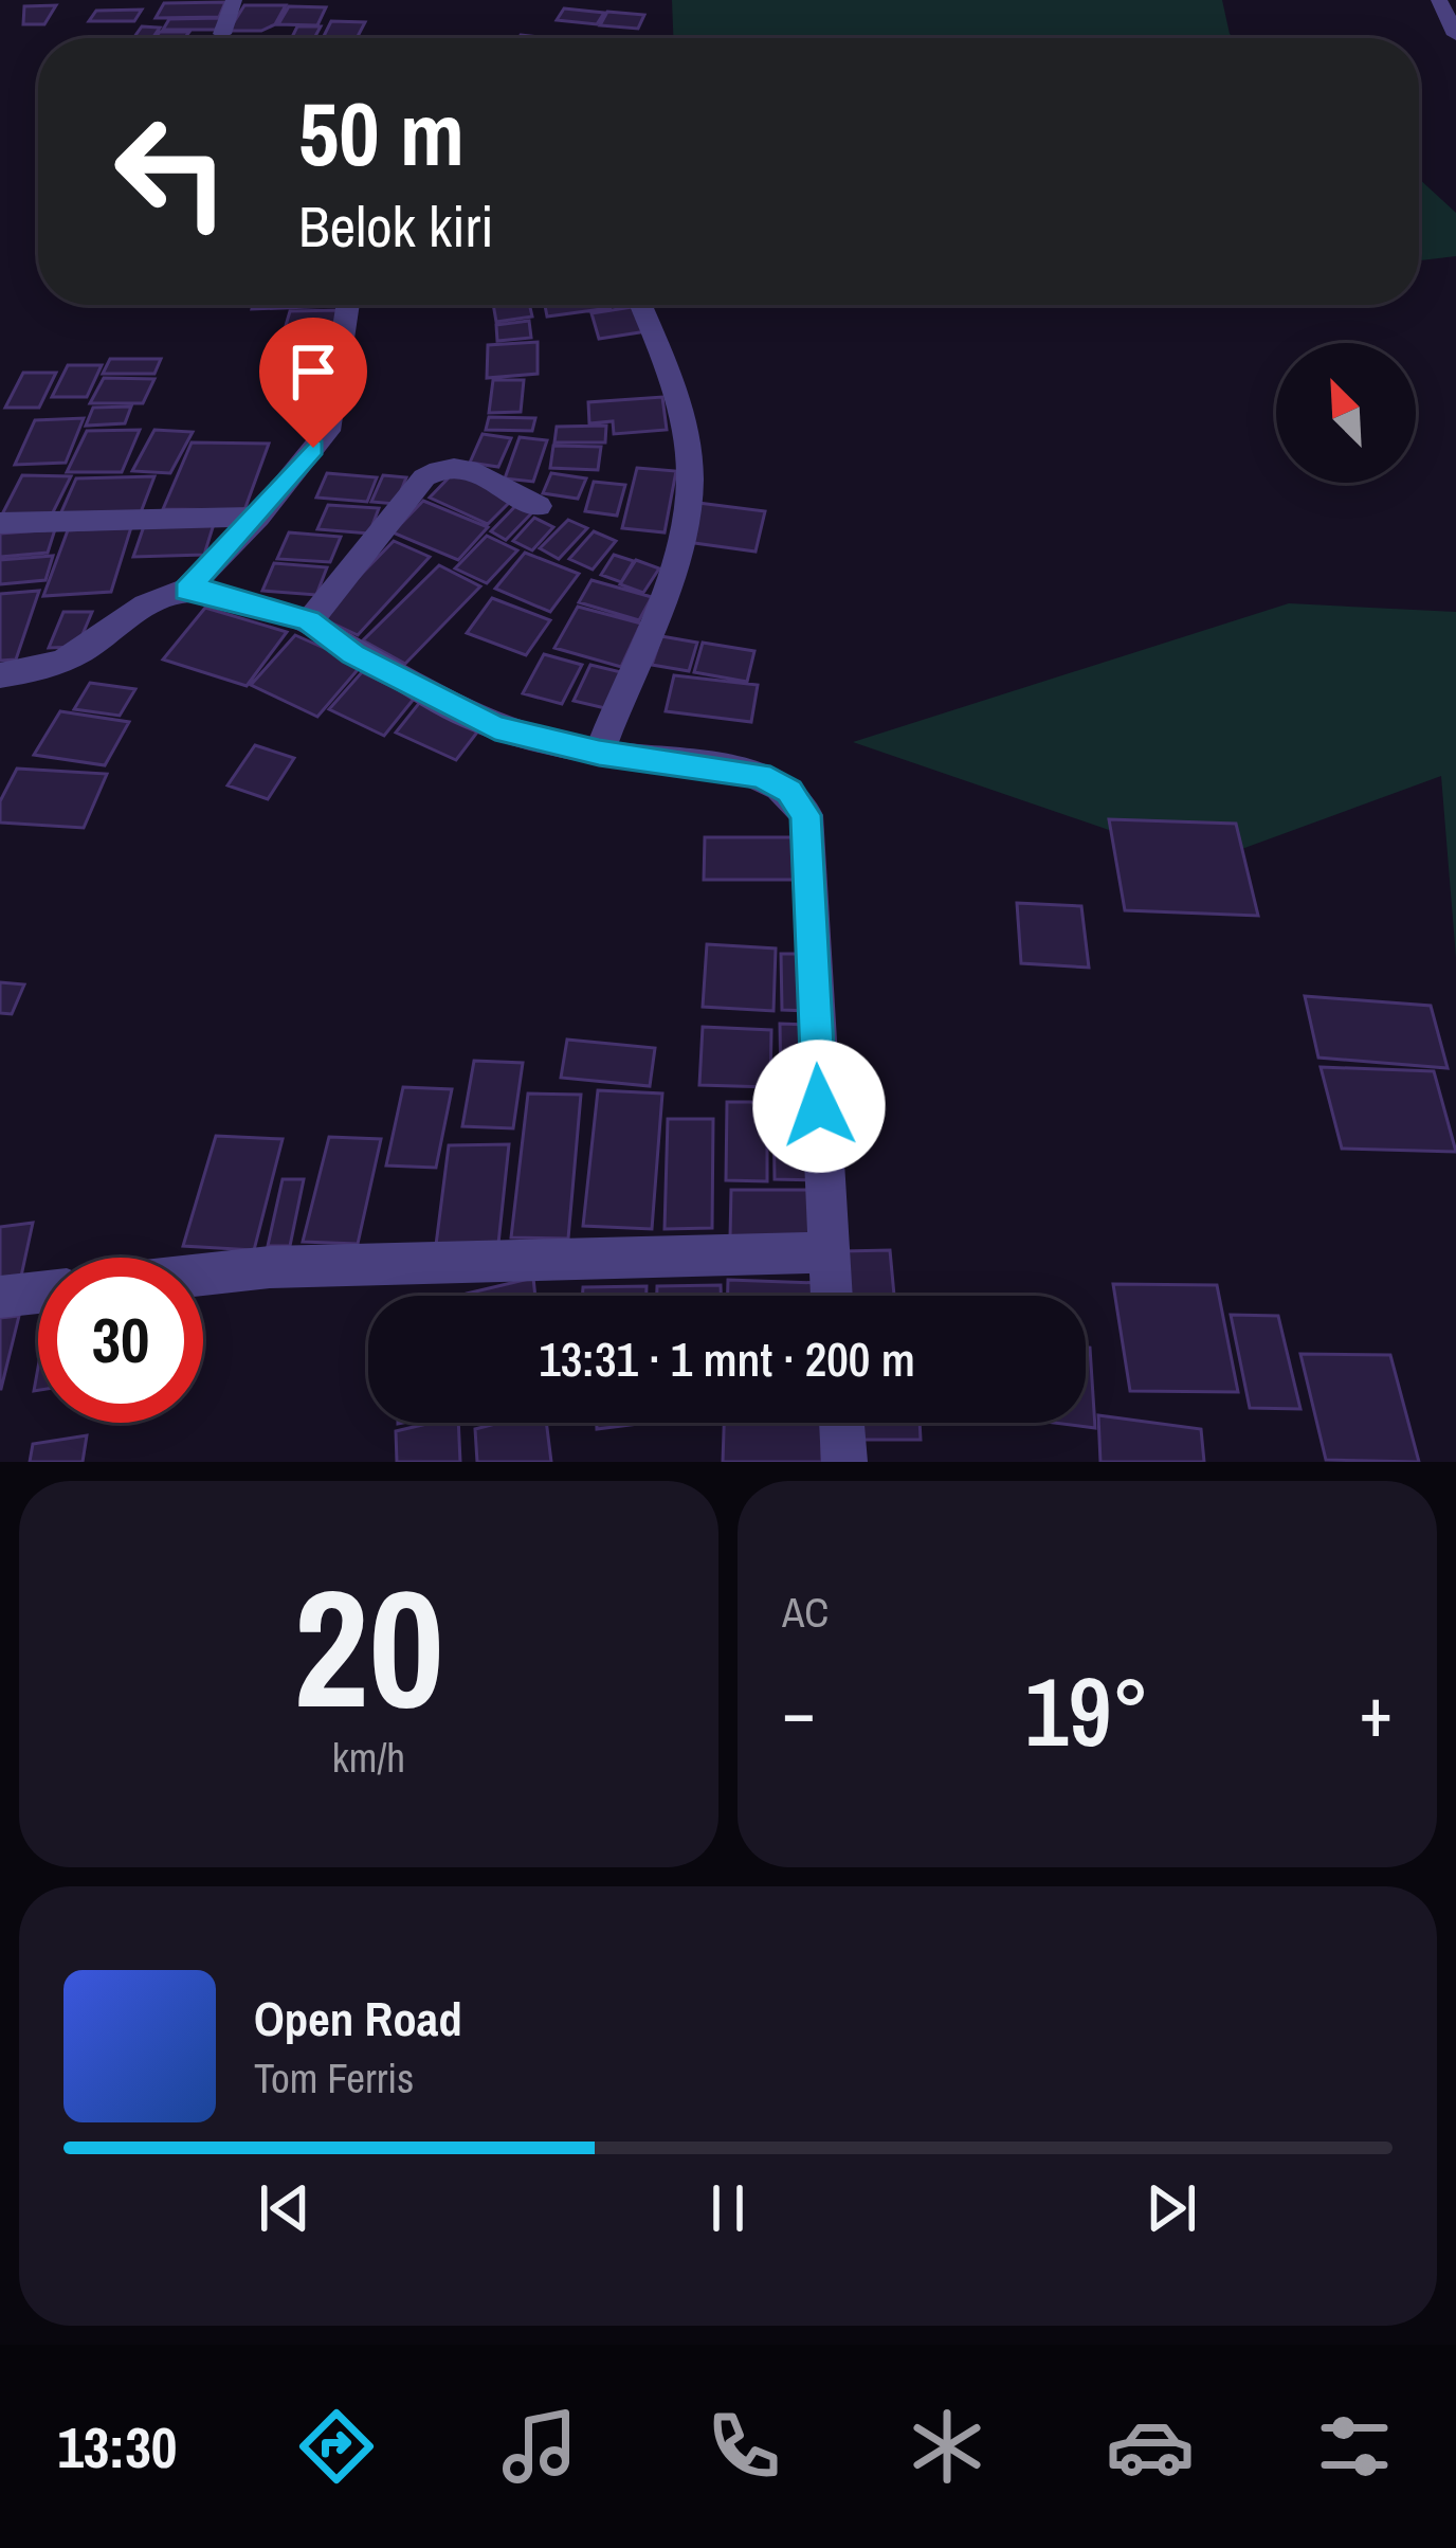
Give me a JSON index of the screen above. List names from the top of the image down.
{
  "north": "top left",
  "page": {
    "turn": ["50 m", "Belok kiri"],
    "limit": "30",
    "trip": "13:31 · 1 mnt · 200 m",
    "tile": [
      ["20", "km/h"],
      "AC"
    ],
    "heat": ["−", "19°", "+"],
    "song": ["Open Road", "Tom Ferris"],
    "tabs": "13:30"
  }
}
